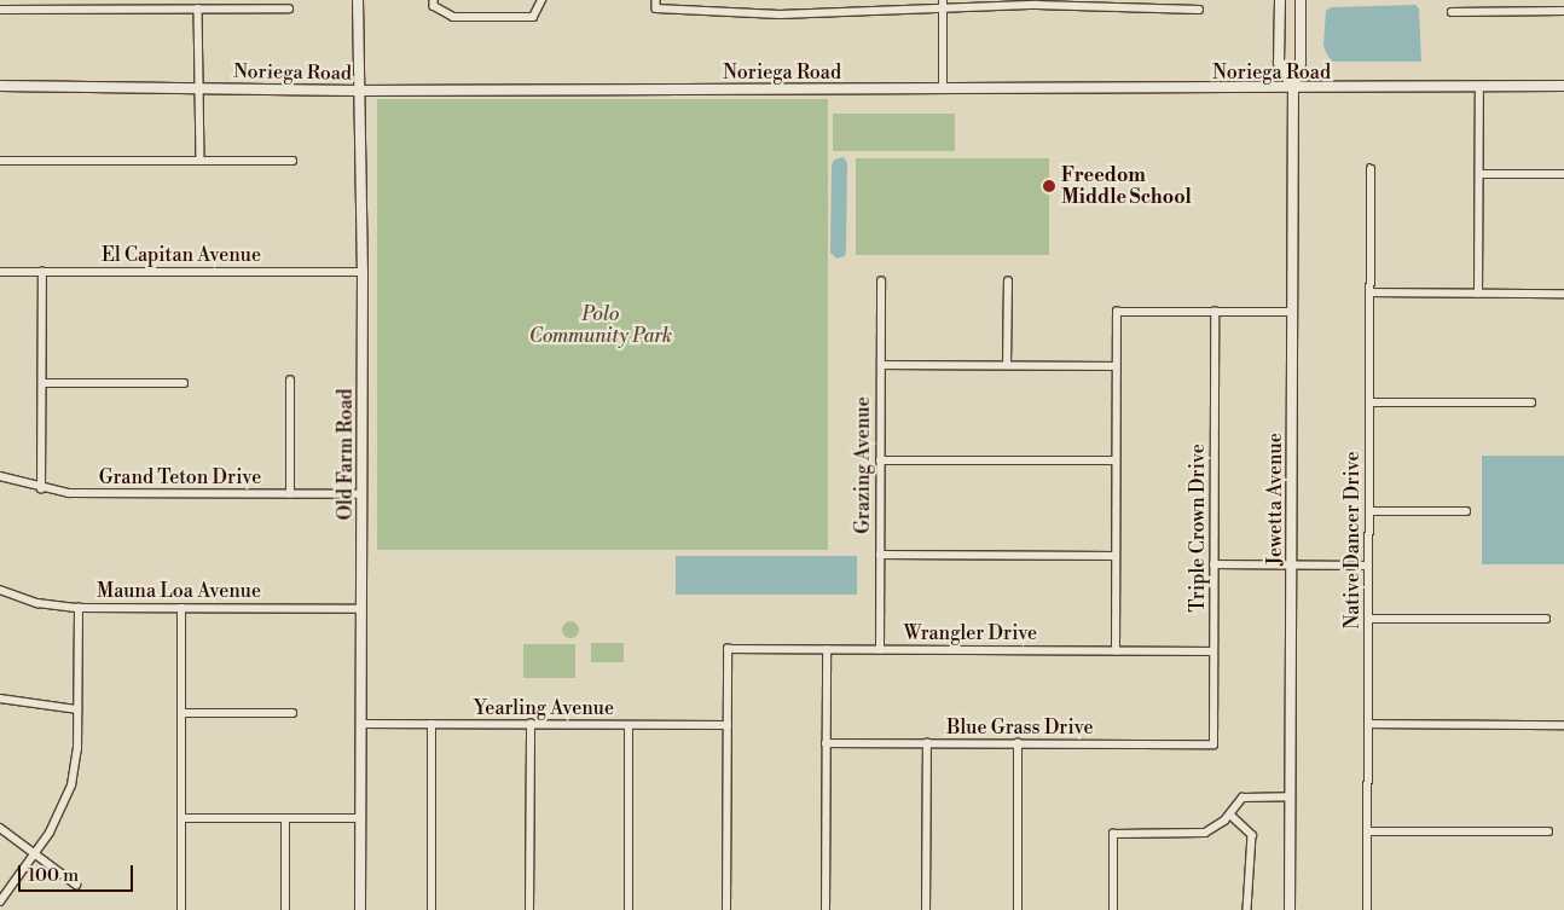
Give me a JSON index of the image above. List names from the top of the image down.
{
  "streets": {
    "street": [
      "Noriega Road",
      "El Capitan Avenue",
      "Old Farm Road",
      "Grazing Avenue",
      "Grand Teton Drive",
      "Jewetta Avenue",
      "Triple Crown Drive",
      "Native Dancer Drive",
      "Mauna Loa Avenue",
      "Wrangler Drive",
      "Yearling Avenue",
      "Blue Grass Drive"
    ]
  },
  "crossings": [
    ["Noriega Road", "Old Farm Road"],
    ["Noriega Road", "Jewetta Avenue"],
    ["El Capitan Avenue", "Old Farm Road"],
    ["Old Farm Road", "Grand Teton Drive"],
    ["Old Farm Road", "Mauna Loa Avenue"],
    ["Old Farm Road", "Yearling Avenue"],
    ["Grazing Avenue", "Wrangler Drive"],
    ["Triple Crown Drive", "Wrangler Drive"],
    ["Triple Crown Drive", "Blue Grass Drive"],
    ["Wrangler Drive", "Yearling Avenue"]
  ],
  "parks": ["Polo Community Park"],
  "places": ["Freedom Middle School"],
  "scale_bar": "100 m"
}
